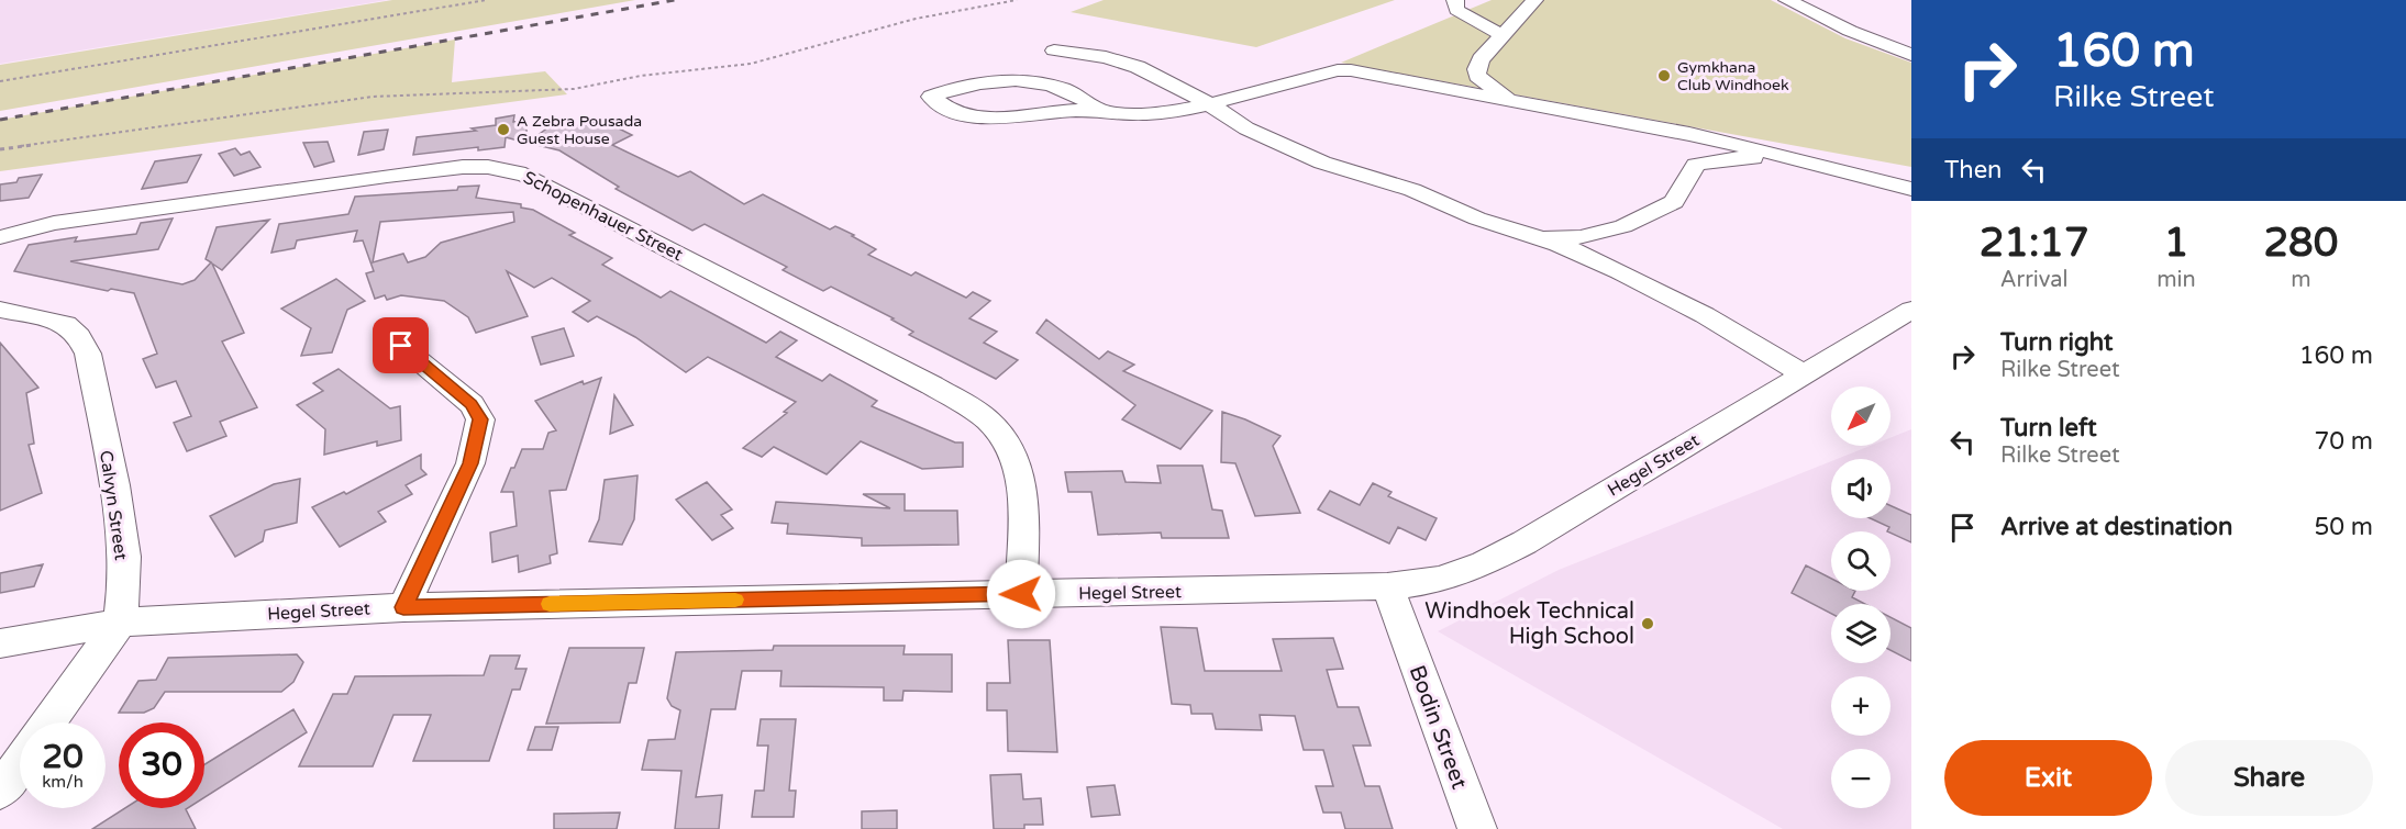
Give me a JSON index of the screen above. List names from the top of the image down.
{
  "streets": {
    "street": [
      "Schopenhauer Street",
      "Hegel Street",
      "Calvyn Street",
      "Bodin Street"
    ]
  },
  "crossings": [
    ["Schopenhauer Street", "Hegel Street"],
    ["Hegel Street", "Calvyn Street"],
    ["Hegel Street", "Bodin Street"]
  ],
  "places": ["Gymkhana Club Windhoek", "A Zebra Pousada Guest House", "Windhoek Technical High School"],
  "north": "bottom left",
  "page": {
    "turn": ["160 m", "Rilke Street"],
    "then": "Then",
    "eta": [
      "21:17",
      "Arrival",
      "1",
      "min",
      "280",
      "m"
    ],
    "list": [
      {
        "name": "Turn right",
        "note": "Rilke Street",
        "value": "160 m"
      },
      {
        "name": "Turn left",
        "note": "Rilke Street",
        "value": "70 m"
      },
      {
        "name": "Arrive at destination",
        "value": "50 m"
      }
    ],
    "map_buttons": ["+", "−"],
    "speed": "20 km/h",
    "limit": "30",
    "buttons": ["Exit", "Share"]
  }
}
